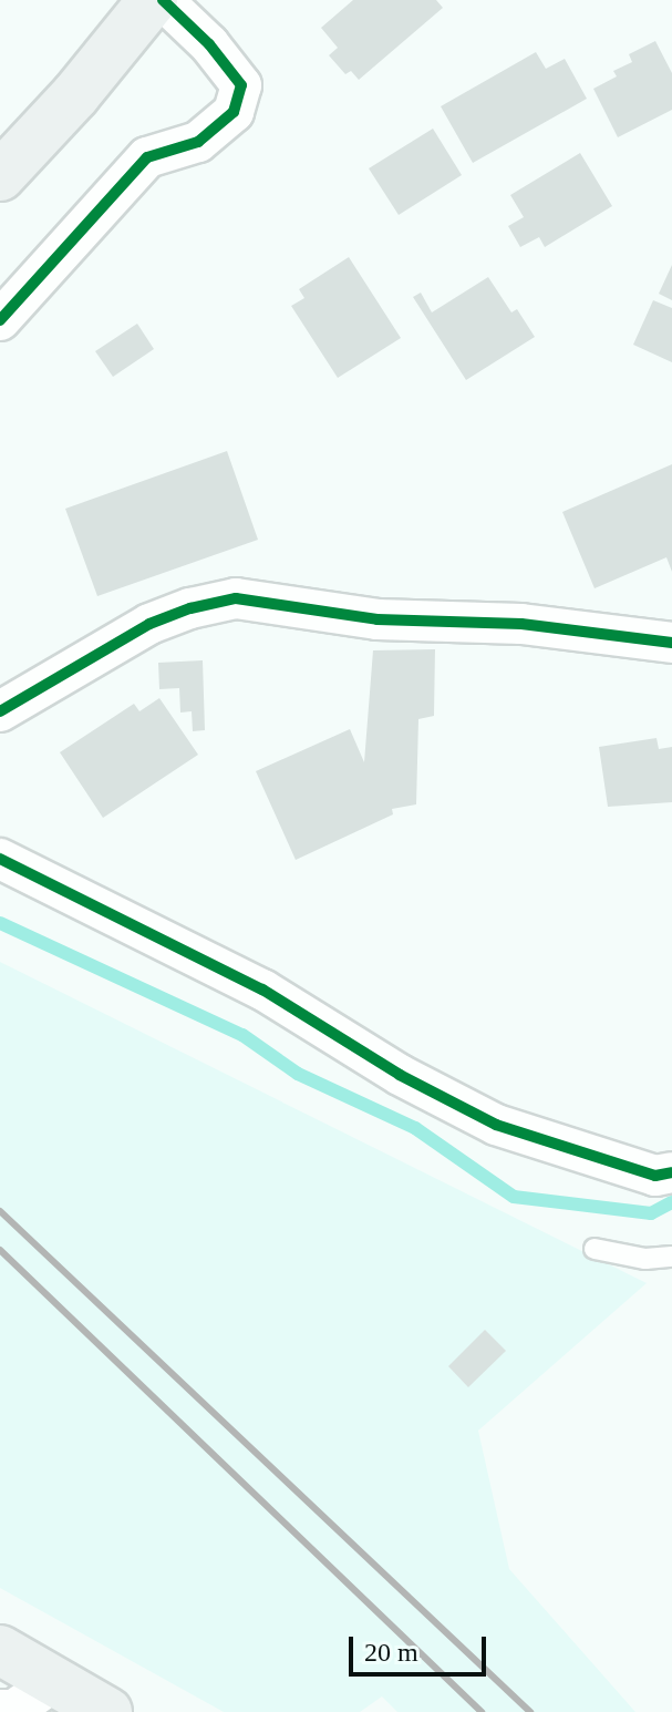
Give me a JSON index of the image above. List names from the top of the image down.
{
  "scale_bar": "20 m"
}
